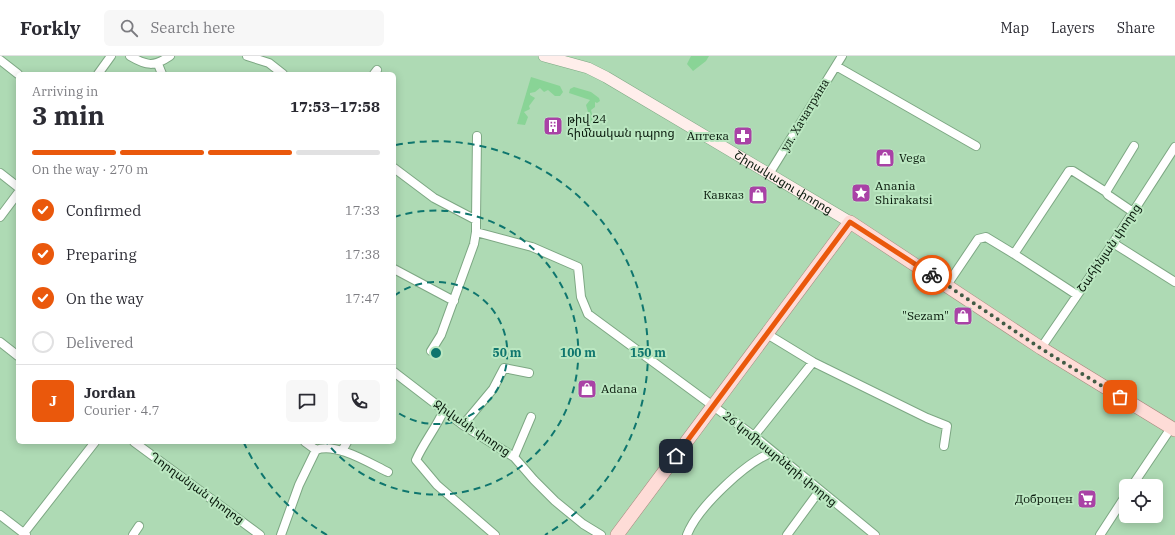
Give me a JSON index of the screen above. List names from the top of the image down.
{
  "streets": {
    "main road": ["Շիրակացու փողոց"],
    "street": [
      "ул. Хачатряна",
      "Շահինյան փողոց",
      "Ջիվանի փողոց",
      "26 կոմիսարների փողոց",
      "Ղորղանյան փողոց"
    ]
  },
  "crossings": [
    ["ул. Хачатряна", "Շիրակացու փողոց"],
    ["Շիրակացու փողոց", "Շահինյան փողոց"]
  ],
  "places": {
    "building": ["թիվ 24 հիմնական դպրոց"],
    "pharmacy": ["Аптека"],
    "shop": [
      "Vega",
      "Кавказ",
      "\"Sezam\"",
      "Adana"
    ],
    "place": ["Anania Shirakatsi"],
    "supermarket": ["Доброцен"]
  },
  "page": {
    "header": "Forkly",
    "search": "Search here",
    "nav": ["Map", "Layers", "Share"],
    "heading": ["3 min", "Arriving in", "17:53–17:58"],
    "panel": ["Jordan", "Courier · 4.7"],
    "bar": "On the way · 270 m",
    "list": [
      ["Confirmed", "17:33"],
      ["Preparing", "17:38"],
      ["On the way", "17:47"],
      "Delivered"
    ],
    "round": "J"
  },
  "rings": ["50 m", "100 m", "150 m"]
}
